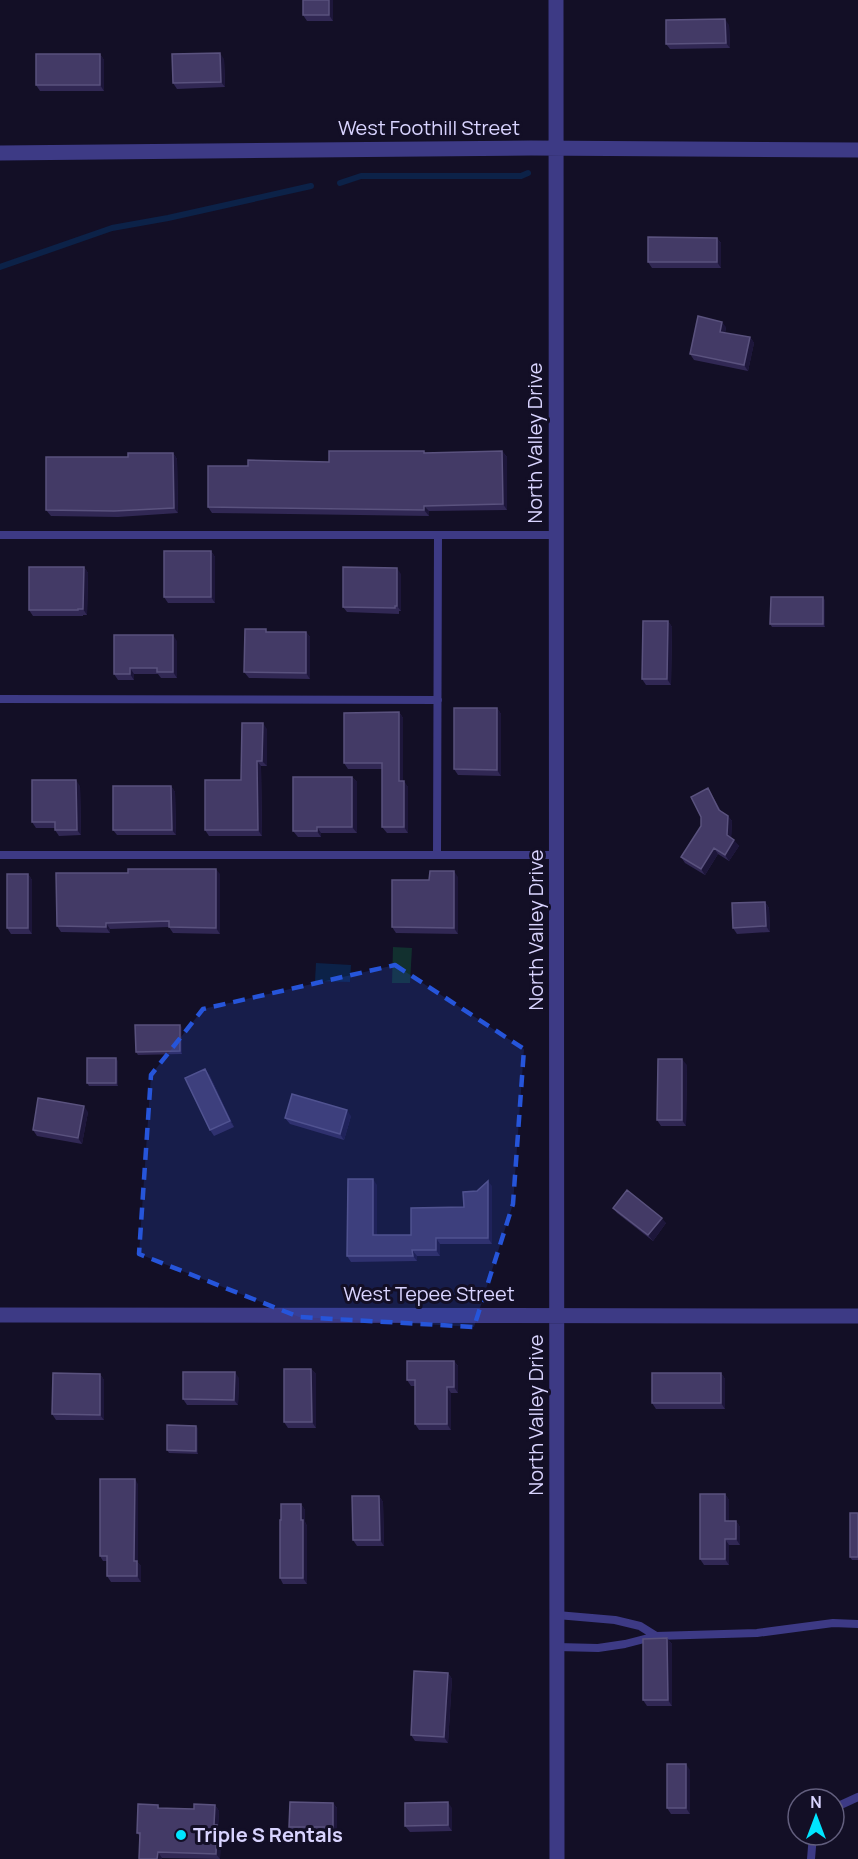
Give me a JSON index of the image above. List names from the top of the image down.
{
  "streets": {
    "street": ["West Foothill Street", "North Valley Drive", "West Tepee Street"]
  },
  "crossings": [
    ["West Foothill Street", "North Valley Drive"],
    ["North Valley Drive", "West Tepee Street"]
  ],
  "places": ["Triple S Rentals"],
  "north": "top"
}
